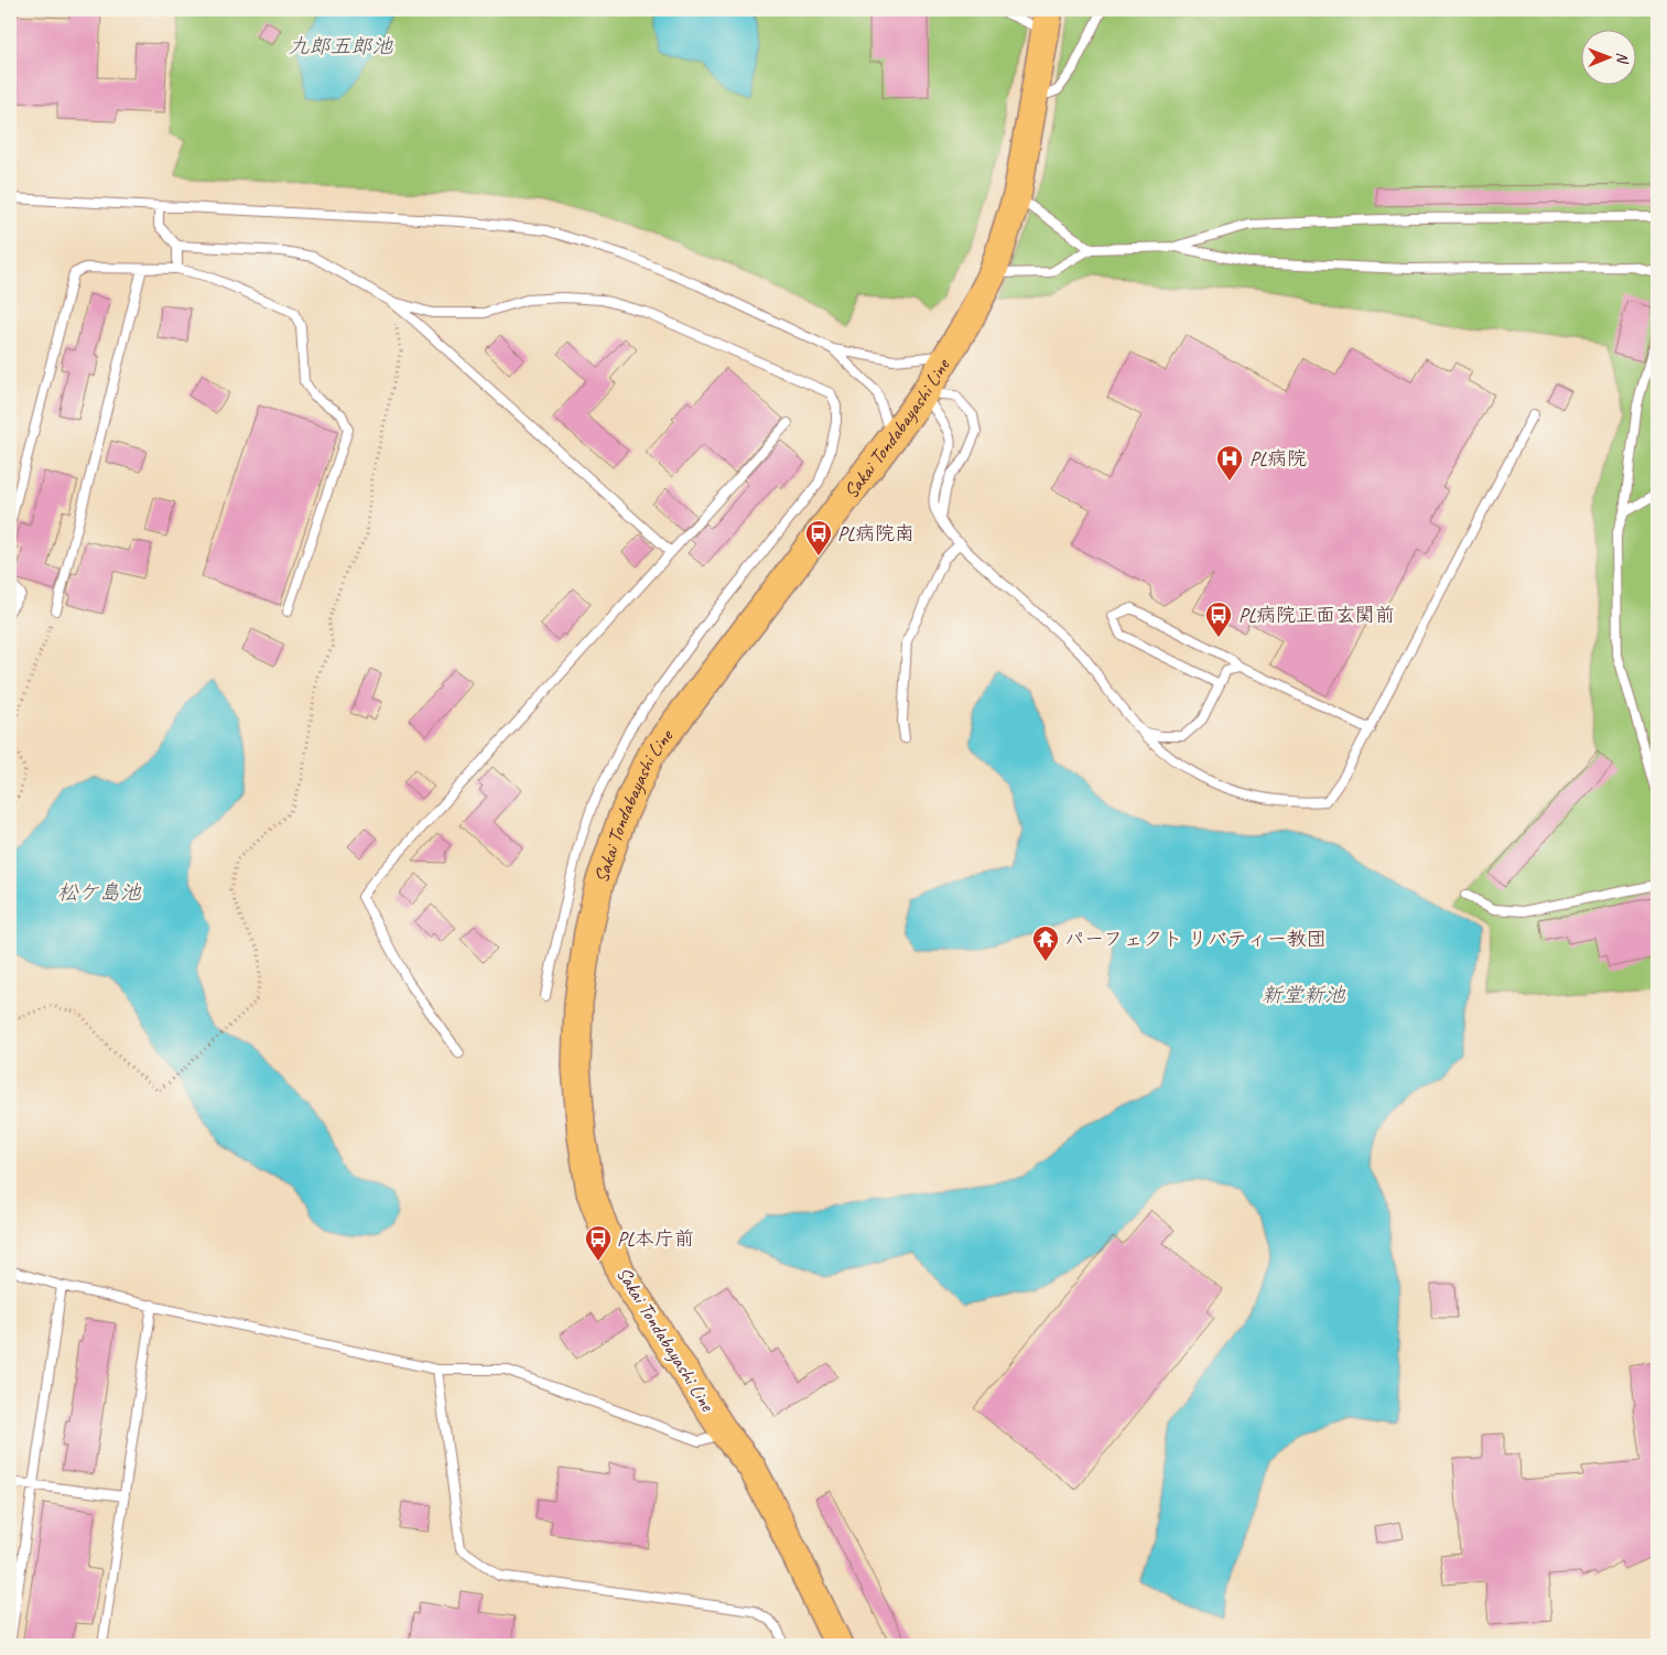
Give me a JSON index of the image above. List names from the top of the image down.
{
  "streets": {
    "main road": ["Sakai Tondabayashi Line"]
  },
  "water": ["九郎五郎池", "松ケ島池", "新堂新池"],
  "places": {
    "hospital": ["PL病院"],
    "bus stop": ["PL病院南", "PL病院正面玄関前", "PL本庁前"],
    "temple": ["パーフェクト リバティー教団"]
  },
  "north": "right"
}
